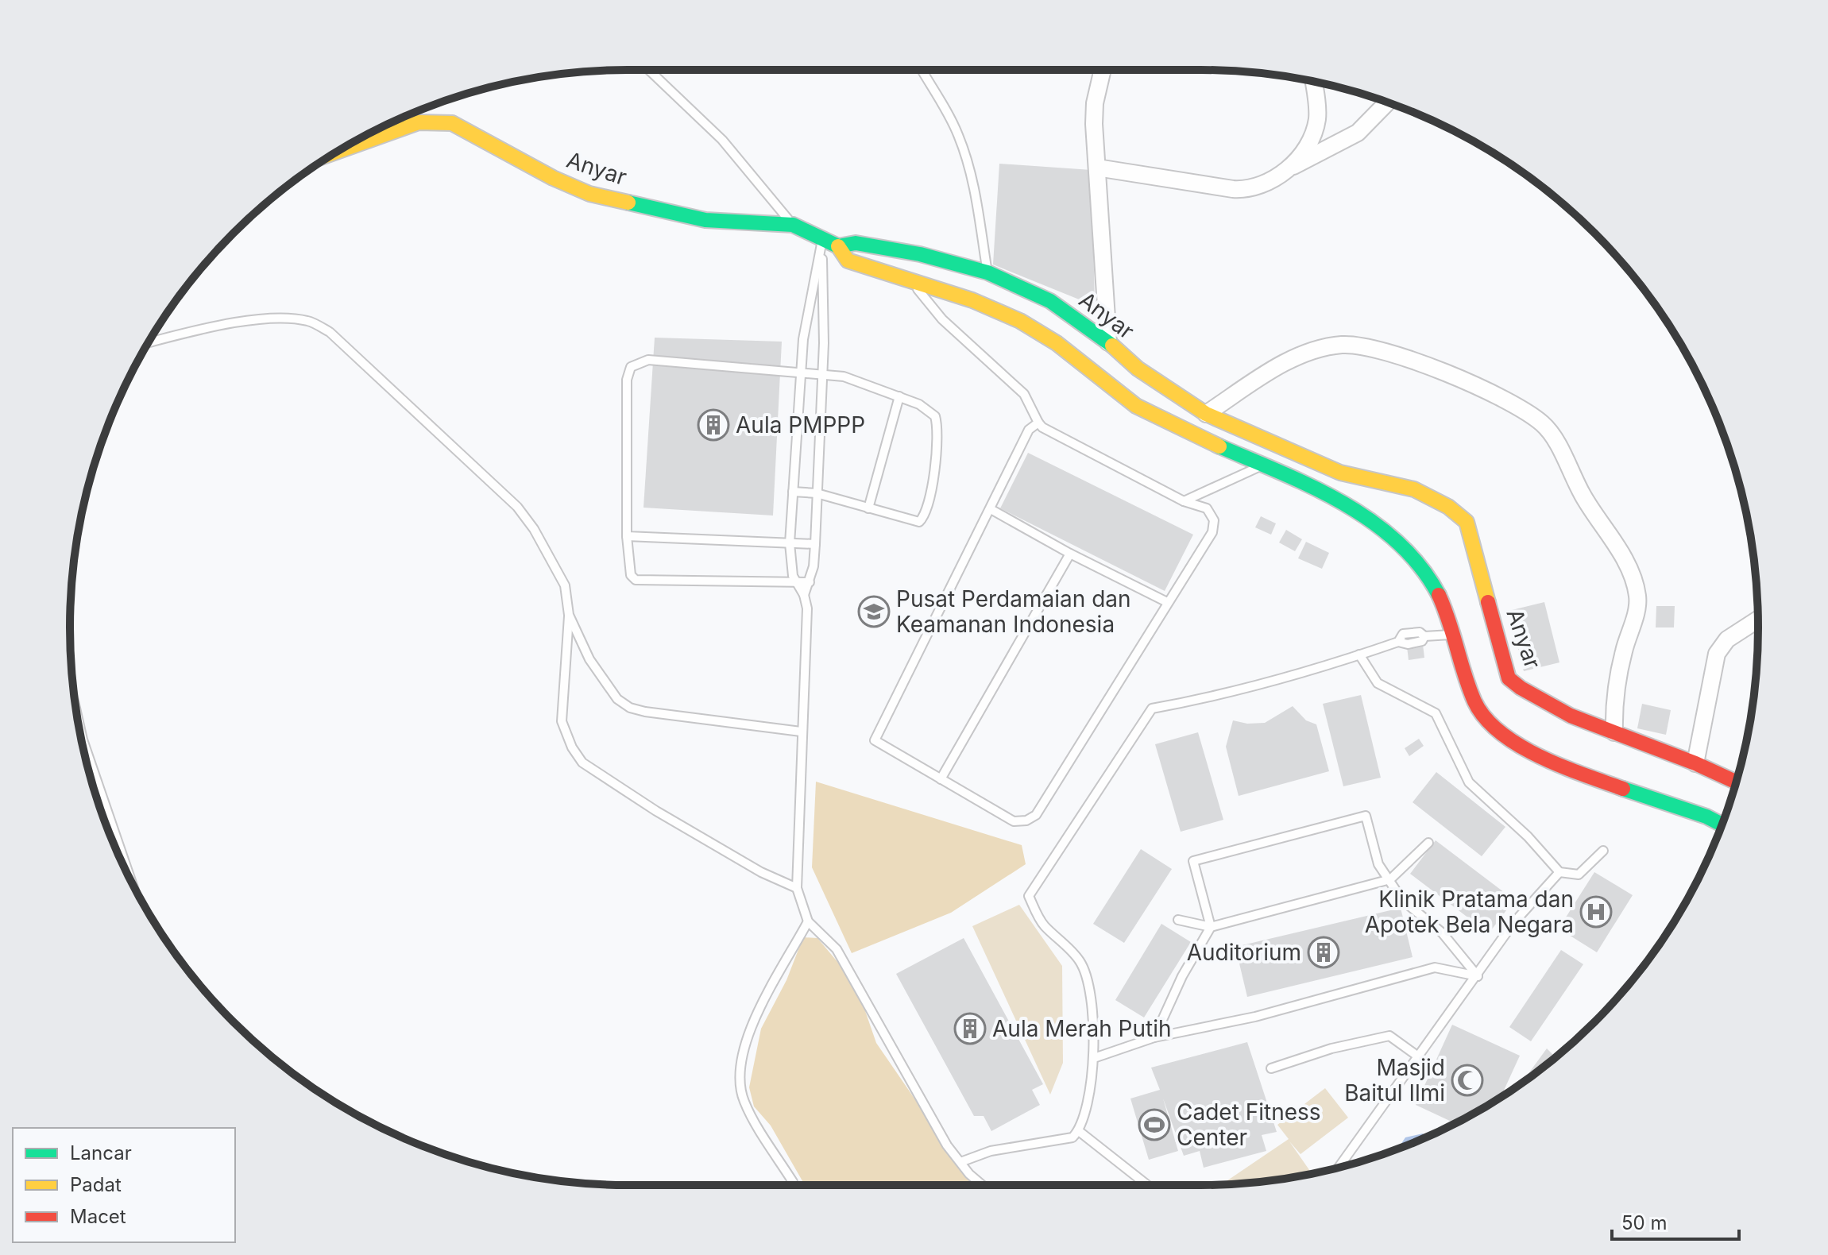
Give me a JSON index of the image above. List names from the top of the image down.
{
  "streets": {
    "street": ["Anyar"]
  },
  "places": {
    "building": ["Aula PMPPP", "Auditorium", "Aula Merah Putih"],
    "school or university": ["Pusat Perdamaian dan Keamanan Indonesia"],
    "hospital": ["Klinik Pratama dan Apotek Bela Negara"],
    "mosque": ["Masjid Baitul Ilmi"],
    "sports": ["Cadet Fitness Center"]
  },
  "legend": ["Lancar", "Padat", "Macet"],
  "scale_bar": "50 m"
}
